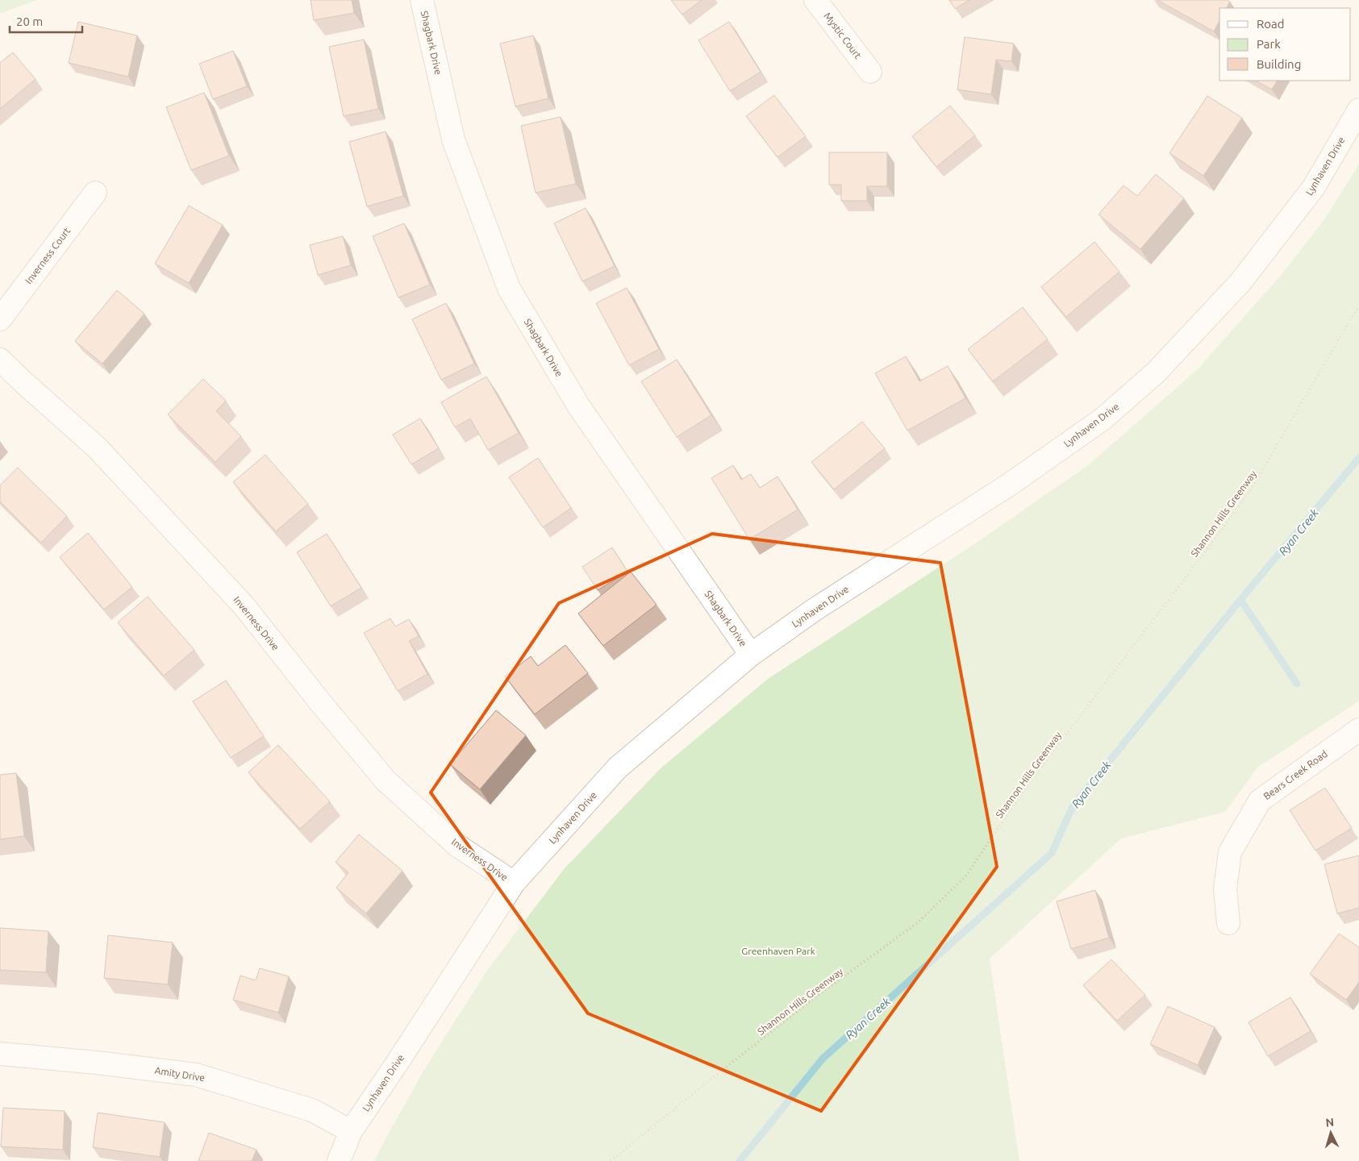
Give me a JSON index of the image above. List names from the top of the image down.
{
  "streets": {
    "street": [
      "Mystic Court",
      "Shagbark Drive",
      "Lynhaven Drive",
      "Inverness Court",
      "Inverness Drive",
      "Bears Creek Road",
      "Amity Drive"
    ],
    "path": ["Shannon Hills Greenway"]
  },
  "crossings": [
    ["Shagbark Drive", "Lynhaven Drive"],
    ["Lynhaven Drive", "Inverness Drive"],
    ["Lynhaven Drive", "Amity Drive"]
  ],
  "water": ["Ryan Creek"],
  "parks": ["Greenhaven Park"],
  "legend": ["Road", "Park", "Building"],
  "scale_bar": "20 m",
  "north": "top"
}
